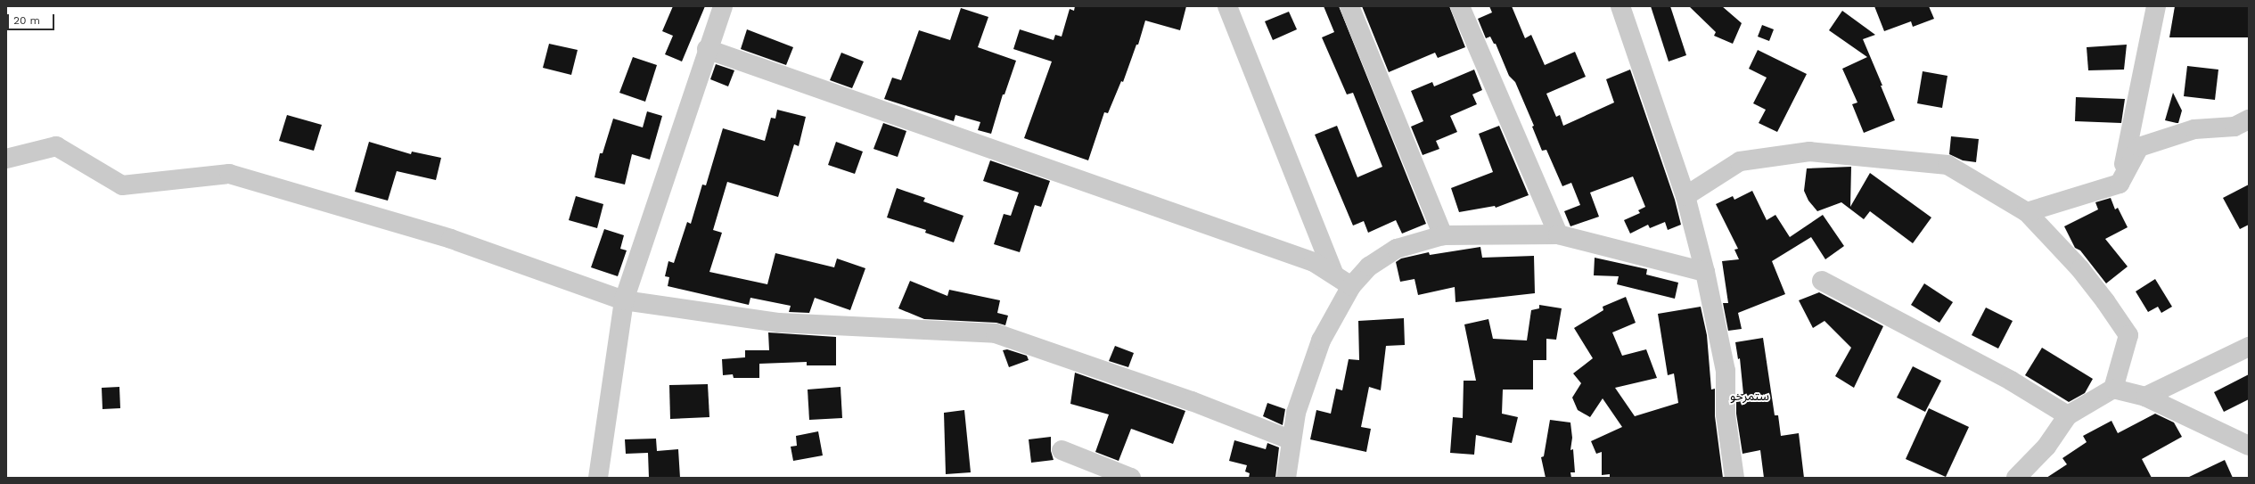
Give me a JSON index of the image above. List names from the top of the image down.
{
  "districts": ["ستمرخو"],
  "scale_bar": "20 m"
}
